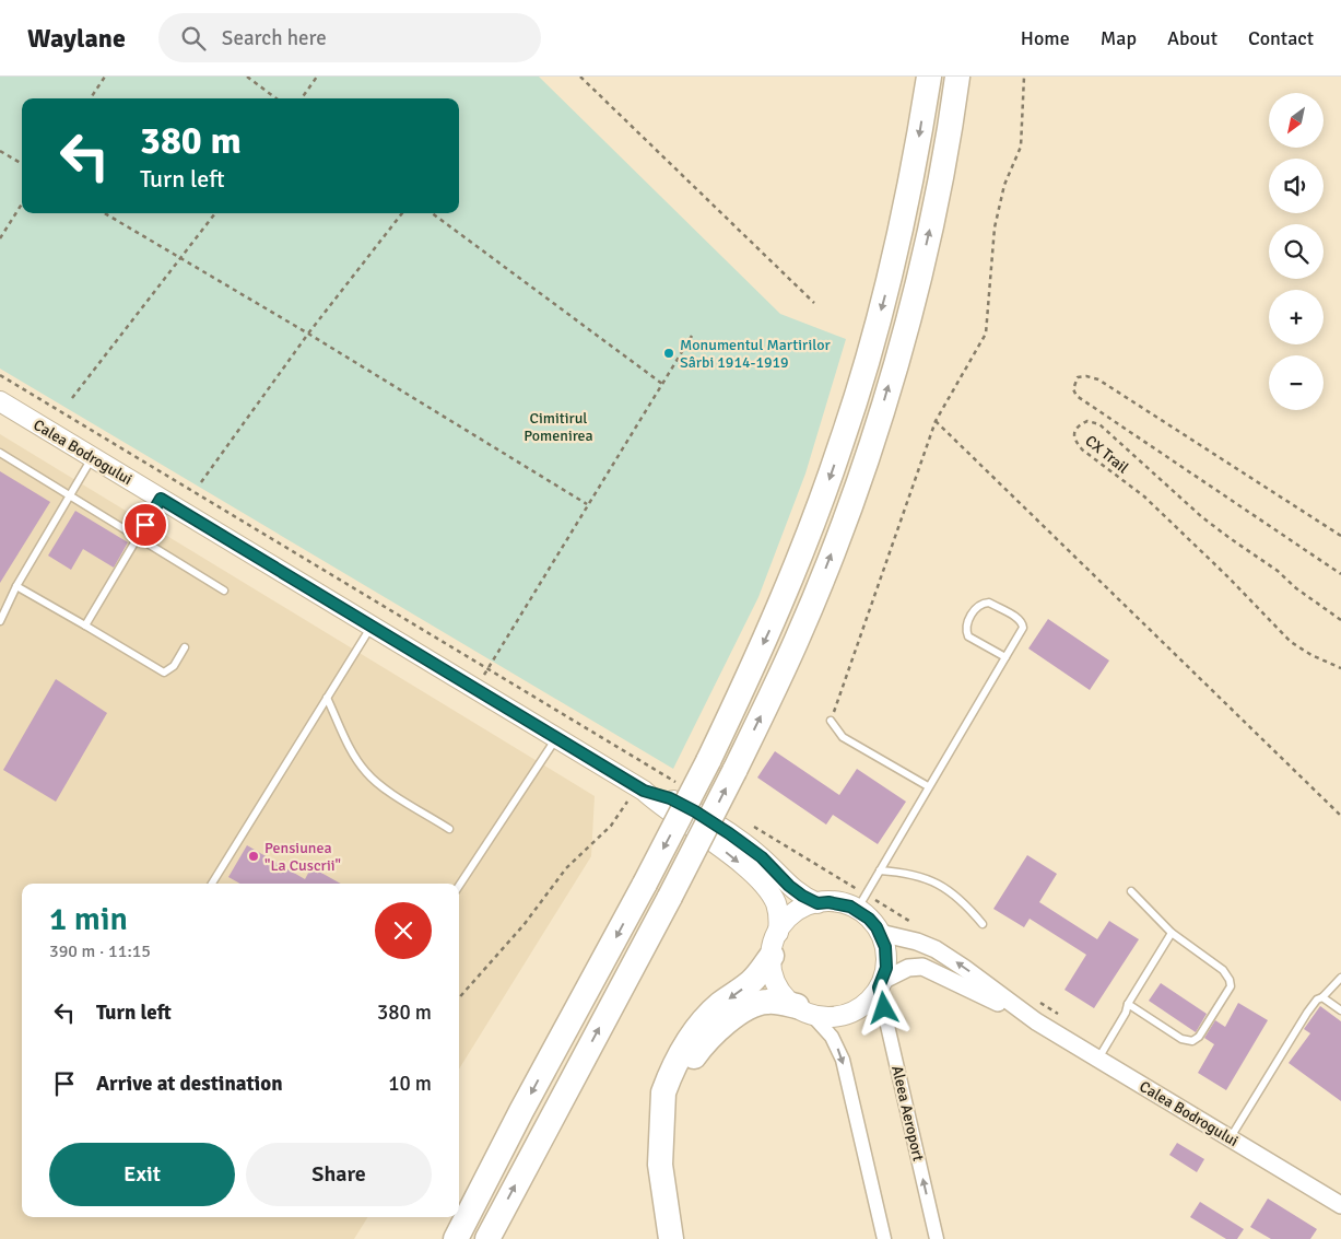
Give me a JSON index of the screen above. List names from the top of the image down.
{
  "streets": {
    "main road": ["Calea Bodrogului"],
    "street": ["Aleea Aeroport"],
    "path": ["CX Trail"]
  },
  "crossings": [
    ["Calea Bodrogului", "Aleea Aeroport"]
  ],
  "parks": ["Cimitirul Pomenirea"],
  "places": ["Monumentul Martirilor Sârbi 1914-1919", "Pensiunea \"La Cuscrii\""],
  "north": "bottom left",
  "page": {
    "header": "Waylane",
    "search": "Search here",
    "nav": [
      "Home",
      "Map",
      "About",
      "Contact"
    ],
    "map_buttons": ["+", "−"],
    "turn": ["380 m", "Turn left"],
    "heading": ["1 min", "390 m · 11:15"],
    "list": [
      {
        "name": "Turn left",
        "value": "380 m"
      },
      {
        "name": "Arrive at destination",
        "value": "10 m"
      }
    ],
    "buttons": ["Exit", "Share"]
  }
}
